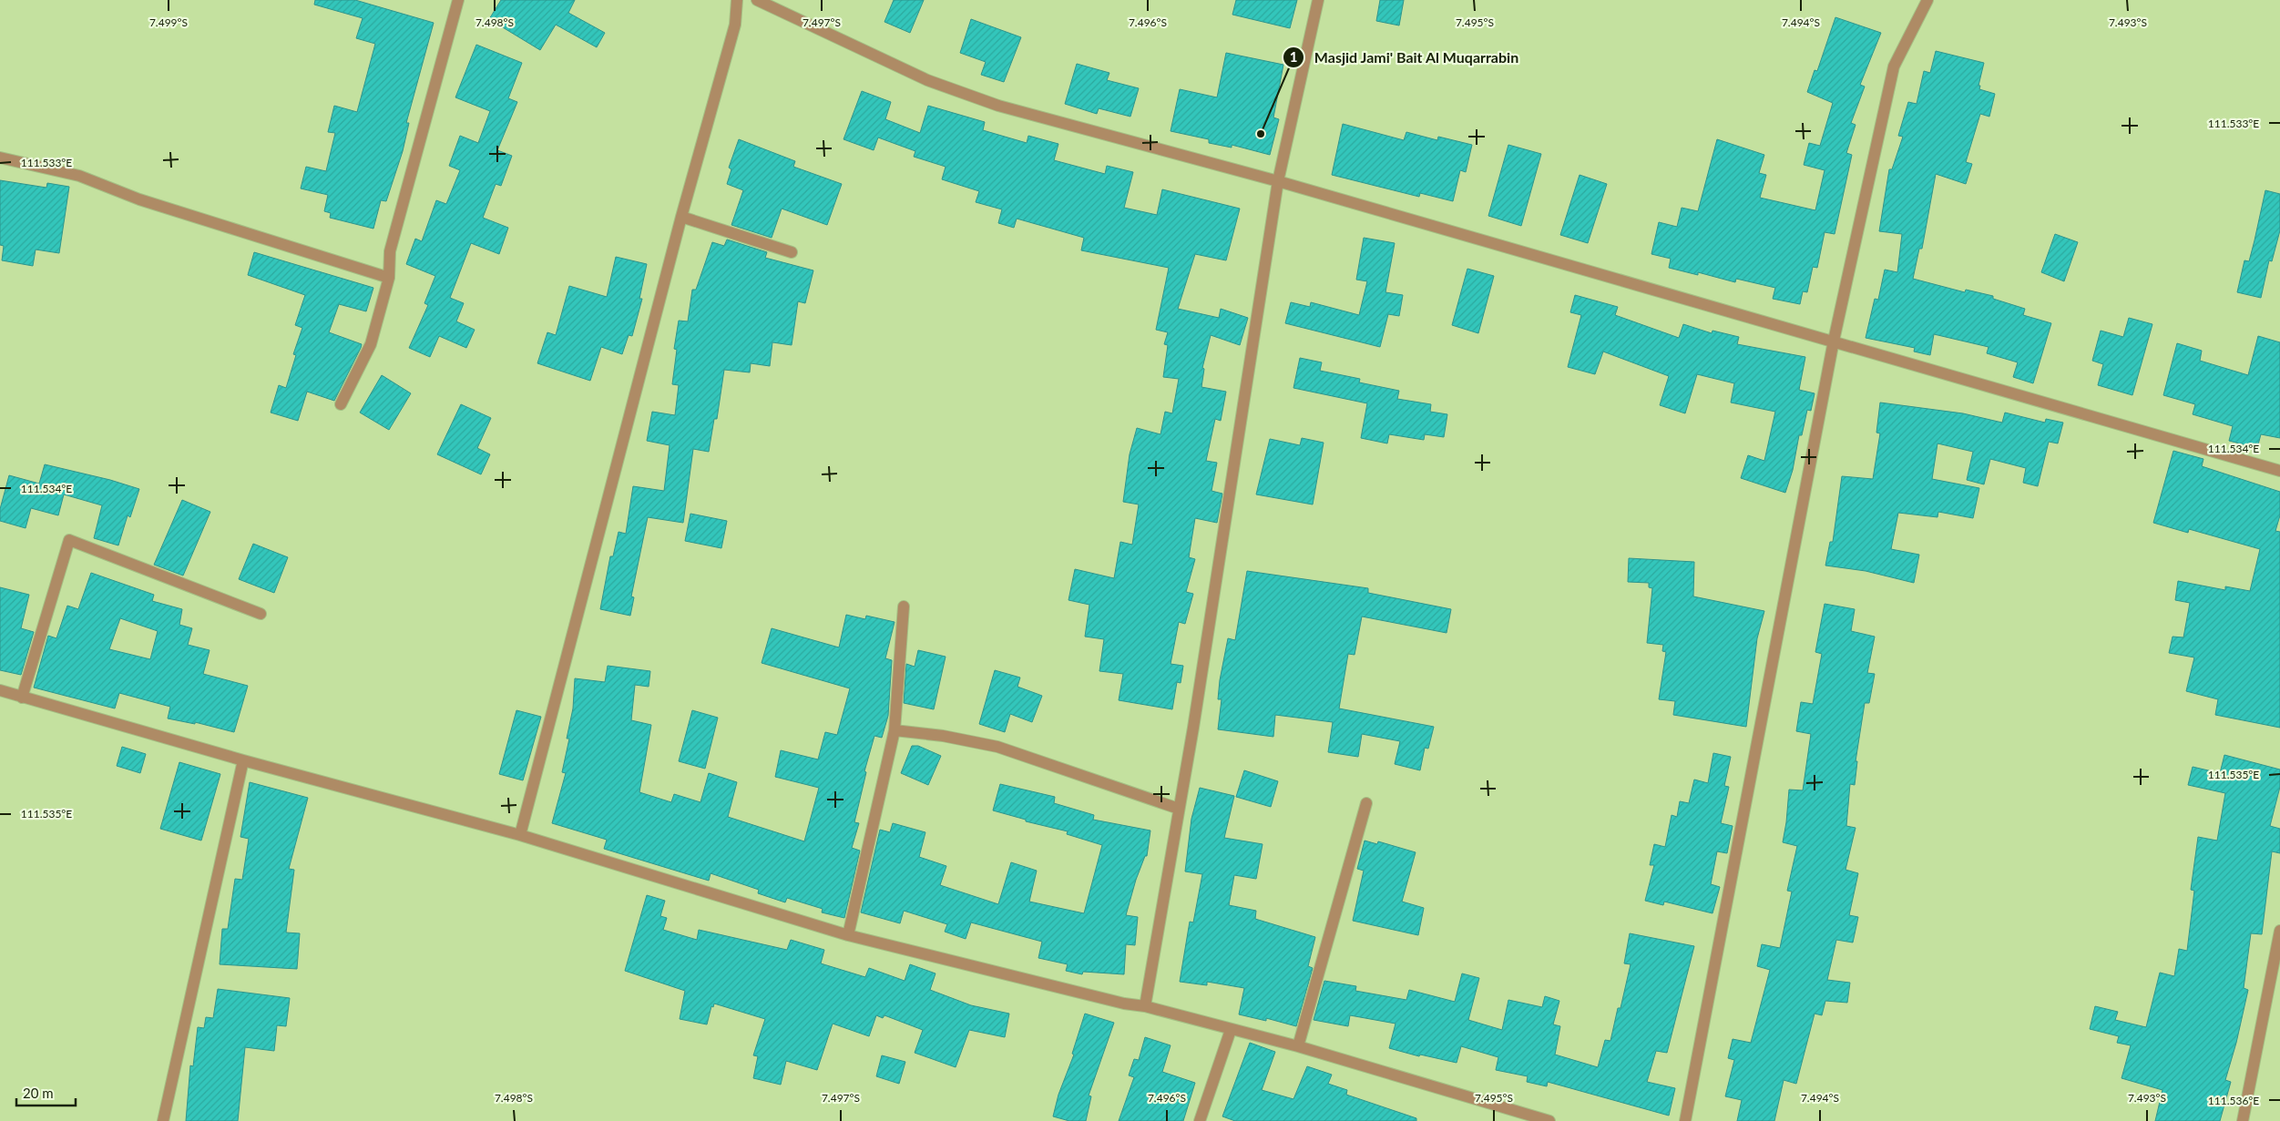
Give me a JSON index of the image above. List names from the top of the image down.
{
  "places": ["Masjid Jami' Bait Al Muqarrabin"],
  "scale_bar": "20 m",
  "coordinates": [
    "7.499°S",
    "7.498°S",
    "7.497°S",
    "7.496°S",
    "7.495°S",
    "7.494°S",
    "7.493°S",
    "111.533°E",
    "111.534°E",
    "111.535°E",
    "111.536°E"
  ]
}
